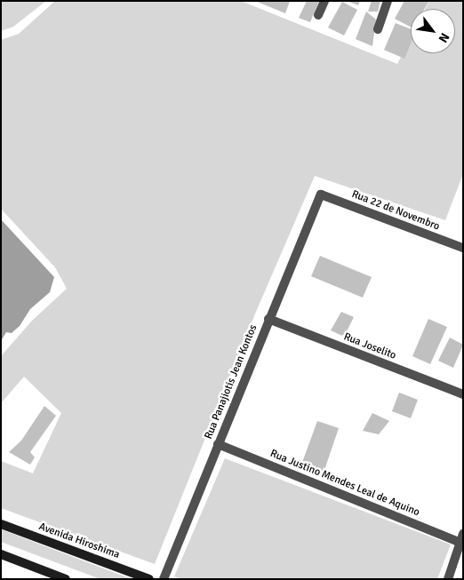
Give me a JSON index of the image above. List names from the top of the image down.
{
  "streets": {
    "main road": ["Avenida Hiroshima"],
    "street": [
      "Rua 22 de Novembro",
      "Rua Joselito",
      "Rua Panajiotis Jean Kontos",
      "Rua Justino Mendes Leal de Aquino"
    ]
  },
  "crossings": [
    ["Rua 22 de Novembro", "Rua Panajiotis Jean Kontos"],
    ["Rua Joselito", "Rua Panajiotis Jean Kontos"],
    ["Rua Panajiotis Jean Kontos", "Rua Justino Mendes Leal de Aquino"]
  ],
  "north": "bottom right"
}
